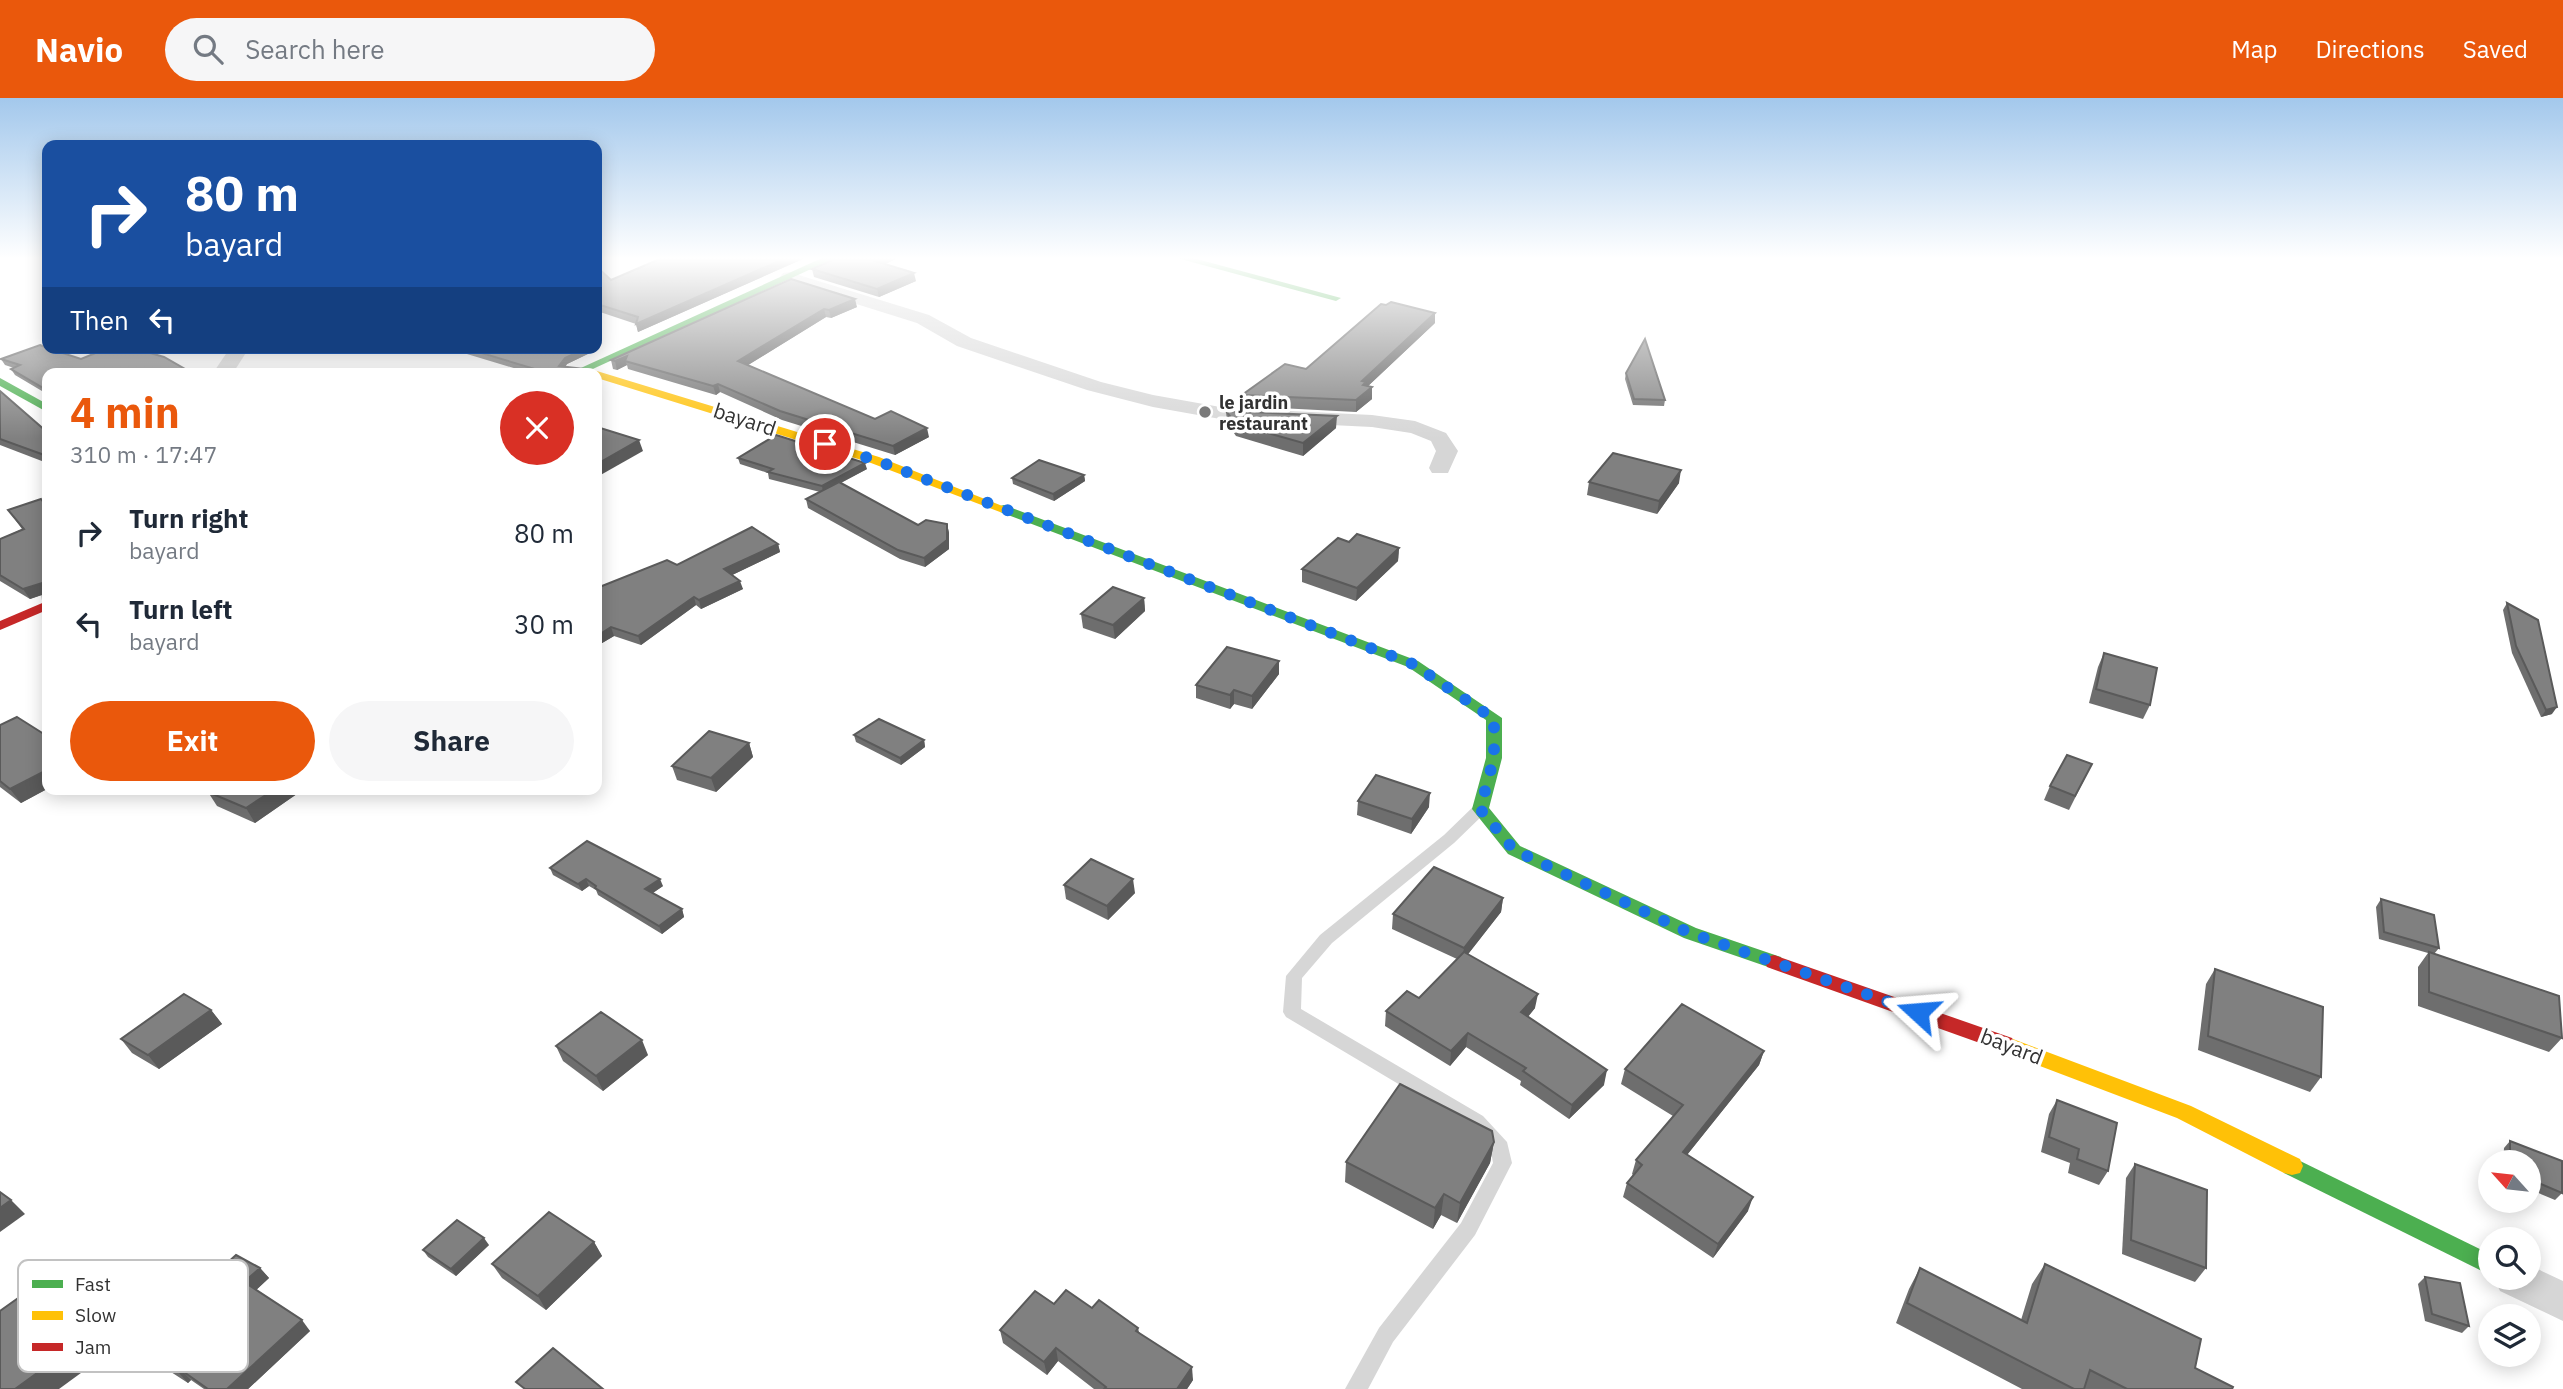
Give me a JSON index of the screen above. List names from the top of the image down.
{
  "streets": {
    "street": ["bayard"]
  },
  "places": ["le jardin restaurant"],
  "legend": ["Fast", "Slow", "Jam"],
  "north": "top left",
  "page": {
    "header": "Navio",
    "search": "Search here",
    "nav": ["Map", "Directions", "Saved"],
    "turn": ["80 m", "bayard"],
    "then": "Then",
    "heading": ["4 min", "310 m · 17:47"],
    "list": [
      {
        "name": "Turn right",
        "note": "bayard",
        "value": "80 m"
      },
      {
        "name": "Turn left",
        "note": "bayard",
        "value": "30 m"
      }
    ],
    "buttons": ["Exit", "Share"]
  }
}
